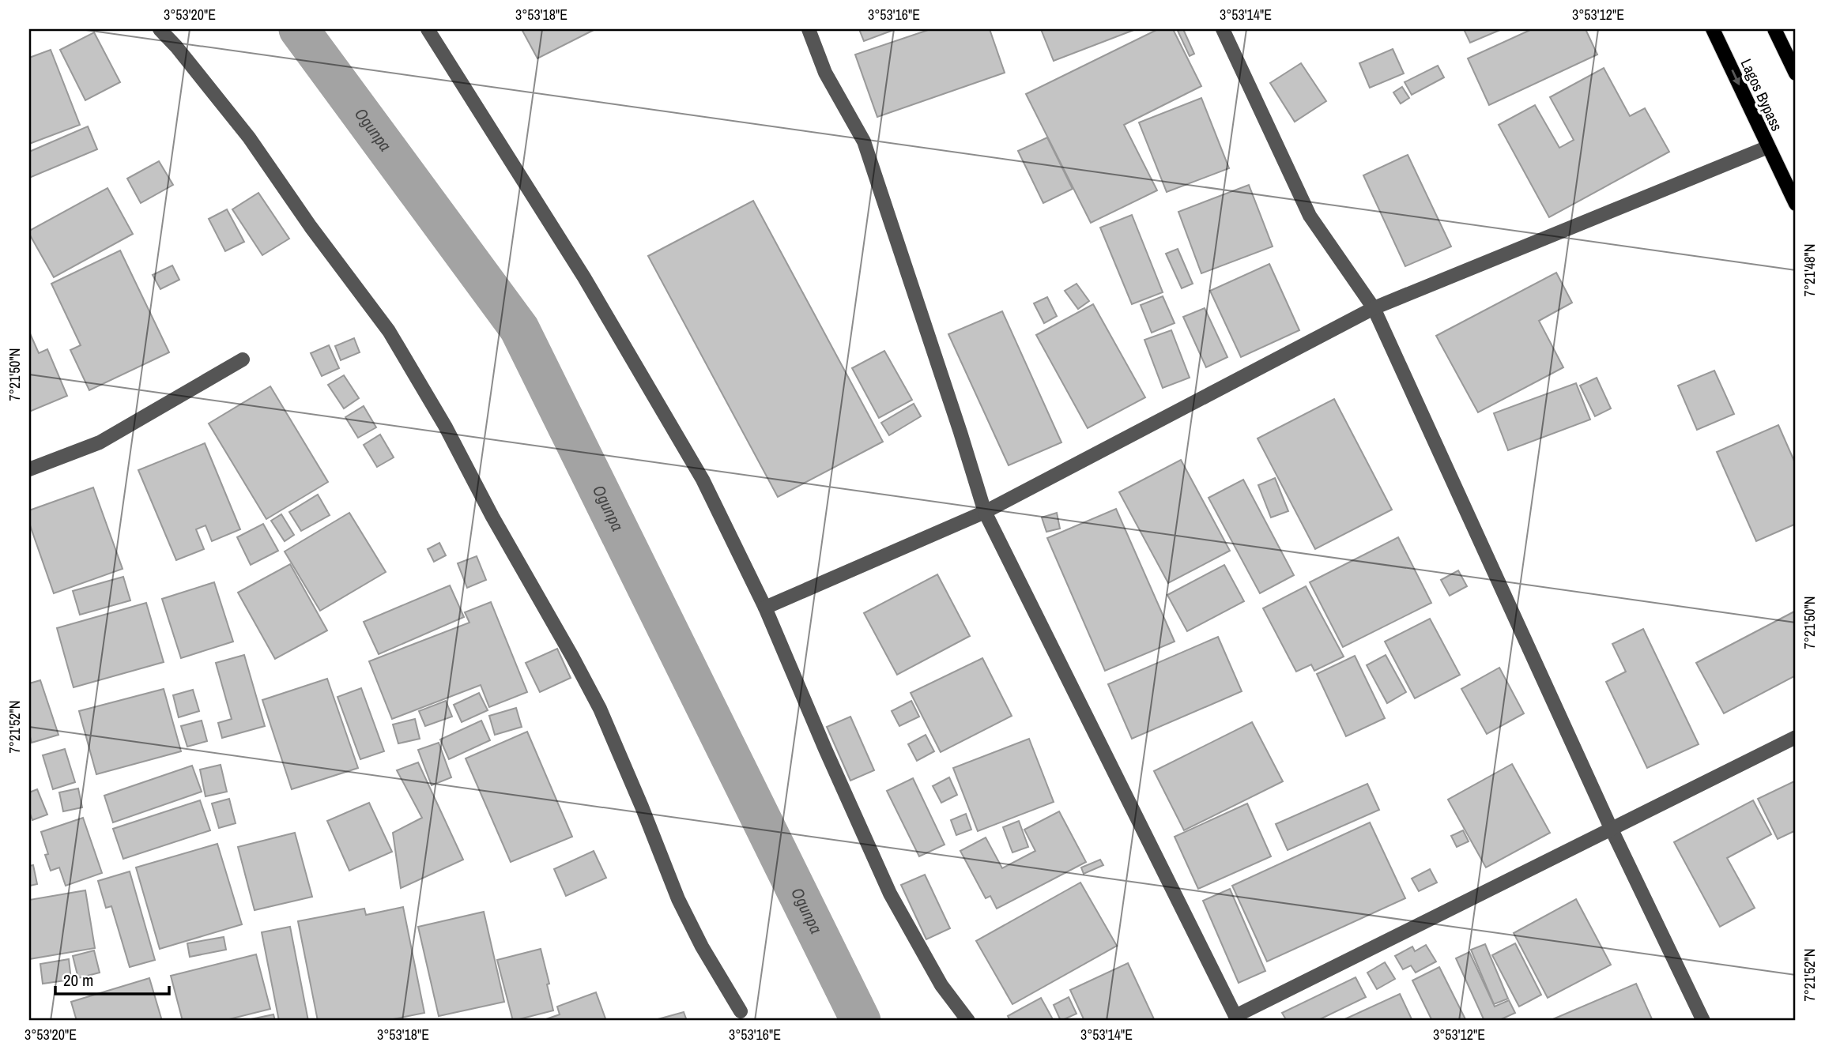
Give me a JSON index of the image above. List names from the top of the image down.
{
  "streets": {
    "main road": ["Lagos Bypass"]
  },
  "water": ["Ogunpa"],
  "scale_bar": "20 m",
  "coordinates": [
    "3°53'20\"E",
    "3°53'18\"E",
    "3°53'16\"E",
    "3°53'14\"E",
    "3°53'12\"E",
    "7°21'48\"N",
    "7°21'50\"N",
    "7°21'52\"N"
  ]
}
